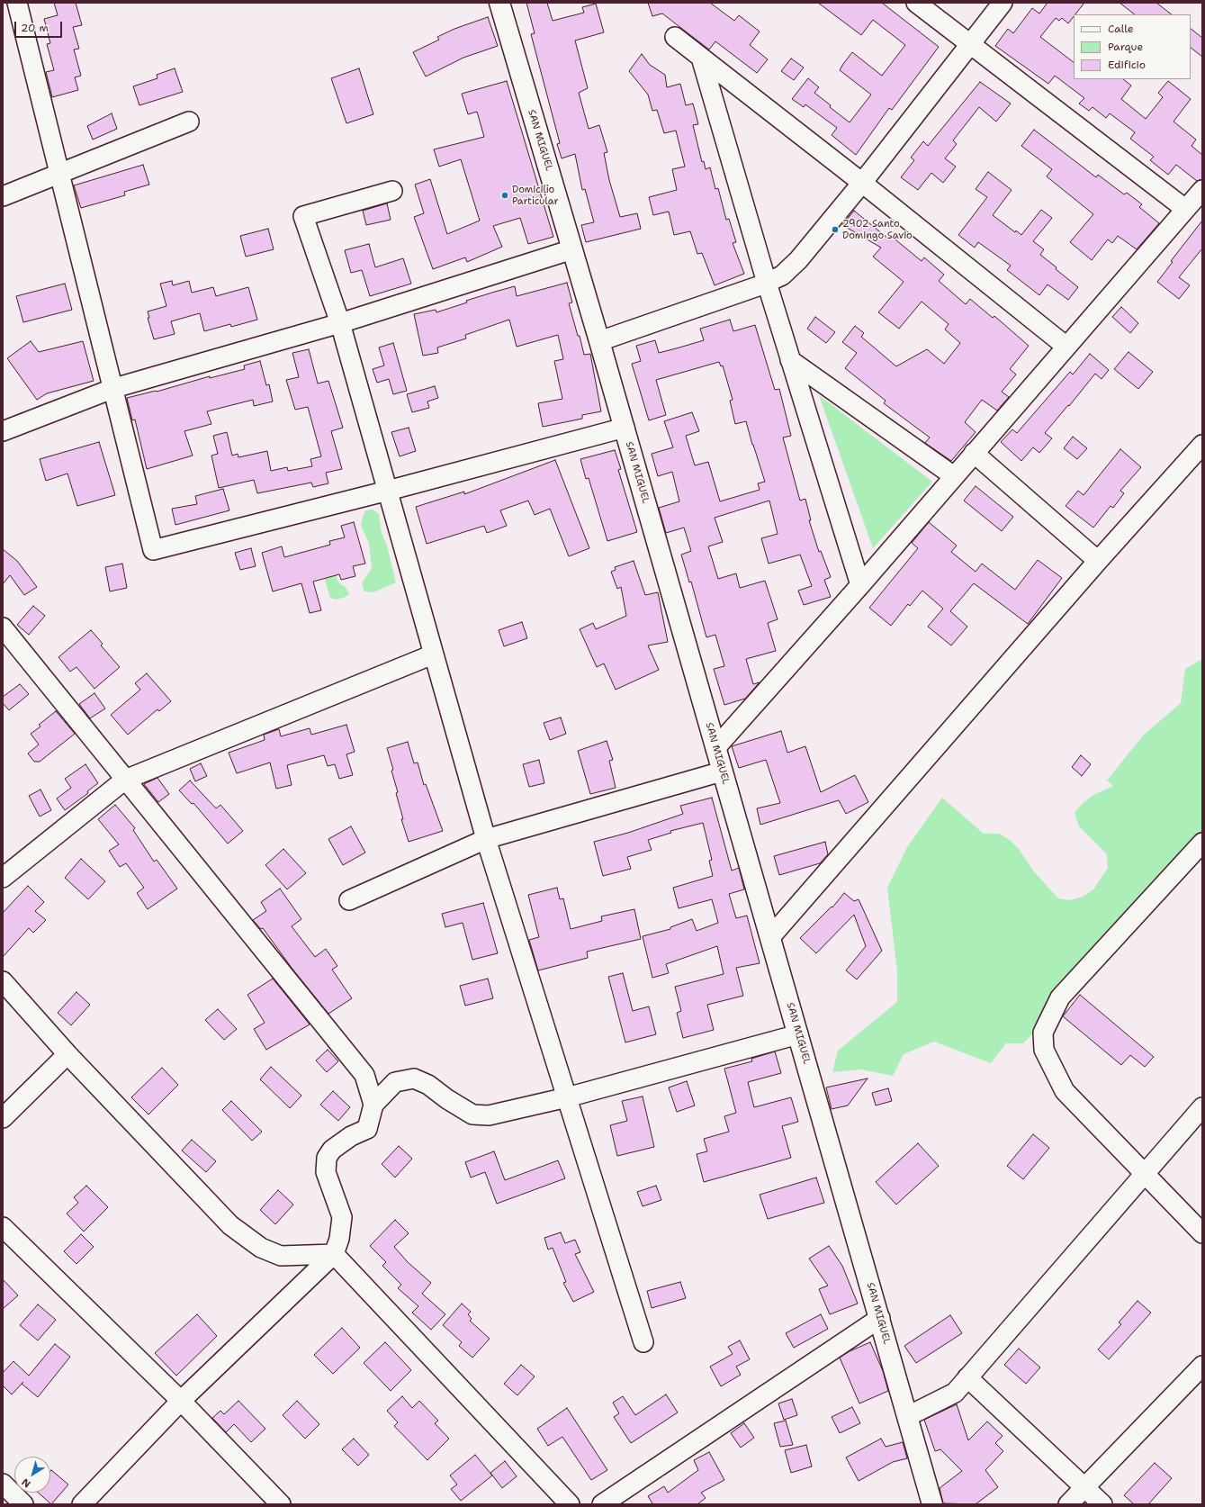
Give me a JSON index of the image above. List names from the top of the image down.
{
  "streets": {
    "street": ["SAN MIGUEL"]
  },
  "places": ["Domicilio Particular", "2902 Santo Domingo Savio"],
  "legend": ["Calle", "Parque", "Edificio"],
  "scale_bar": "20 m",
  "north": "bottom left"
}
